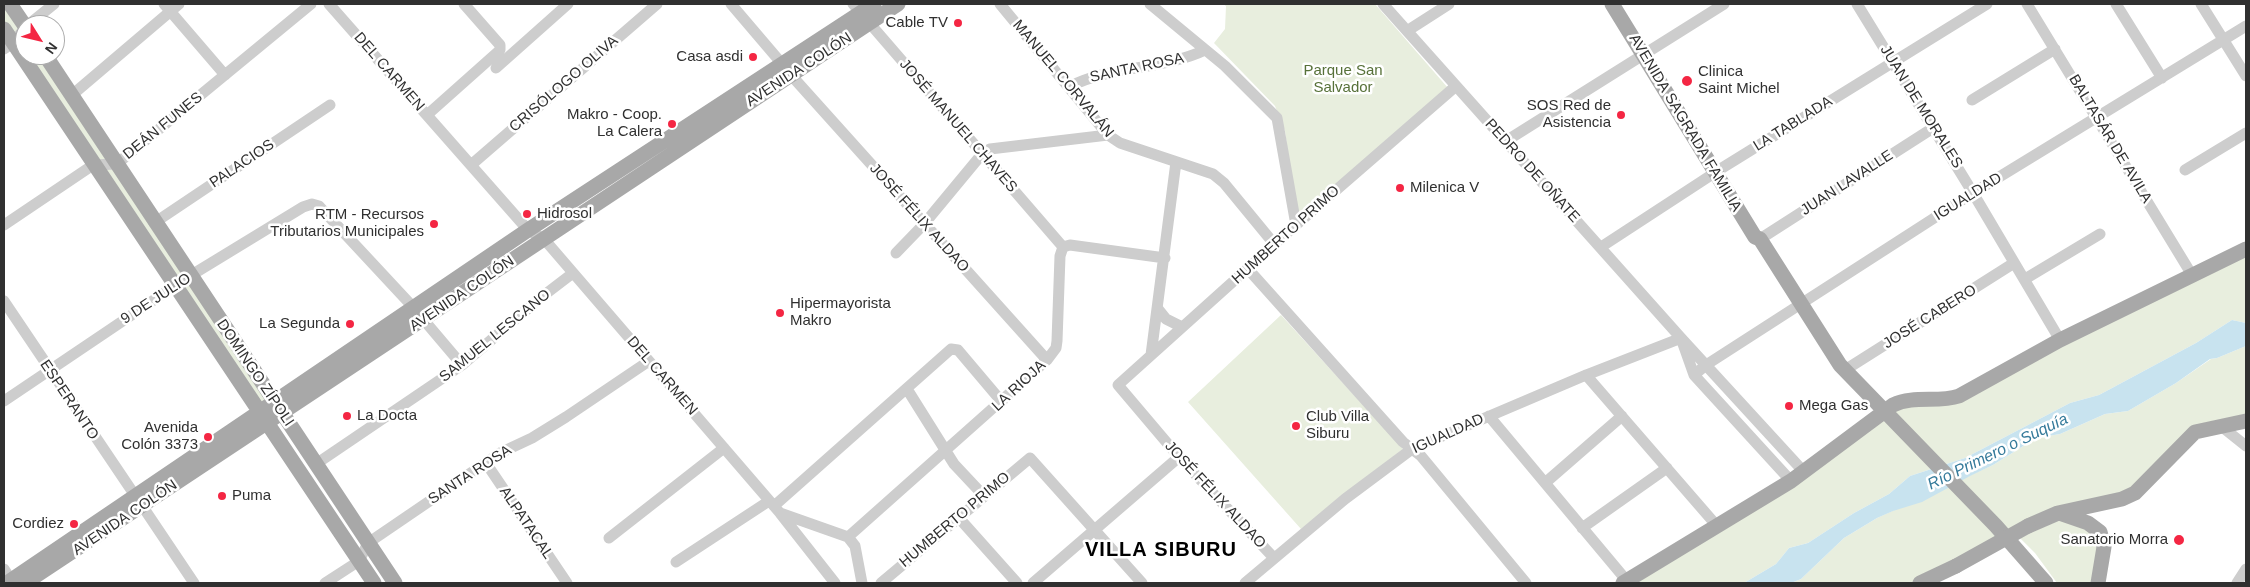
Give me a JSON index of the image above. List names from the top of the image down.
{
  "streets": {
    "main road": ["AVENIDA COLÓN", "AVENIDA SAGRADA FAMILIA", "DOMINGO ZÍPOLI"],
    "street": [
      "SANTA ROSA",
      "DEL CARMEN",
      "MANUEL CORVALÁN",
      "CRISÓLOGO OLIVA",
      "JUAN DE MORALES",
      "LA TABLADA",
      "DEÁN FUNES",
      "JOSÉ MANUEL CHAVES",
      "BALTASÁR DE AVILA",
      "PALACIOS",
      "PEDRO DE OÑATE",
      "JUAN LAVALLE",
      "IGUALDAD",
      "JOSÉ FÉLIX ALDAO",
      "HUMBERTO PRIMO",
      "9 DE JULIO",
      "JOSÉ CABERO",
      "SAMUEL LESCANO",
      "LA RIOJA",
      "ESPERANTO",
      "ALPATACAL"
    ]
  },
  "crossings": [
    ["SANTA ROSA", "DEL CARMEN"],
    ["SANTA ROSA", "MANUEL CORVALÁN"],
    ["SANTA ROSA", "DOMINGO ZÍPOLI"],
    ["SANTA ROSA", "ALPATACAL"],
    ["AVENIDA COLÓN", "DEL CARMEN"],
    ["AVENIDA COLÓN", "JOSÉ MANUEL CHAVES"],
    ["AVENIDA COLÓN", "JOSÉ FÉLIX ALDAO"],
    ["AVENIDA COLÓN", "9 DE JULIO"],
    ["AVENIDA COLÓN", "DOMINGO ZÍPOLI"],
    ["AVENIDA COLÓN", "ESPERANTO"],
    ["DEL CARMEN", "CRISÓLOGO OLIVA"],
    ["DEL CARMEN", "SAMUEL LESCANO"],
    ["MANUEL CORVALÁN", "HUMBERTO PRIMO"],
    ["JUAN DE MORALES", "LA TABLADA"],
    ["JUAN DE MORALES", "JUAN LAVALLE"],
    ["JUAN DE MORALES", "IGUALDAD"],
    ["JUAN DE MORALES", "JOSÉ CABERO"],
    ["AVENIDA SAGRADA FAMILIA", "LA TABLADA"],
    ["AVENIDA SAGRADA FAMILIA", "JUAN LAVALLE"],
    ["AVENIDA SAGRADA FAMILIA", "IGUALDAD"],
    ["AVENIDA SAGRADA FAMILIA", "JOSÉ CABERO"],
    ["LA TABLADA", "PEDRO DE OÑATE"],
    ["DEÁN FUNES", "DOMINGO ZÍPOLI"],
    ["JOSÉ MANUEL CHAVES", "LA RIOJA"],
    ["BALTASÁR DE AVILA", "IGUALDAD"],
    ["PALACIOS", "DOMINGO ZÍPOLI"],
    ["PEDRO DE OÑATE", "IGUALDAD"],
    ["PEDRO DE OÑATE", "HUMBERTO PRIMO"],
    ["IGUALDAD", "JOSÉ FÉLIX ALDAO"],
    ["JOSÉ FÉLIX ALDAO", "HUMBERTO PRIMO"],
    ["JOSÉ FÉLIX ALDAO", "LA RIOJA"],
    ["9 DE JULIO", "DOMINGO ZÍPOLI"],
    ["9 DE JULIO", "ESPERANTO"],
    ["SAMUEL LESCANO", "DOMINGO ZÍPOLI"]
  ],
  "districts": ["VILLA SIBURU"],
  "water": ["Río Primero o Suquía"],
  "parks": ["Parque San Salvador"],
  "places": [
    "Cable TV",
    "Casa asdi",
    "Clinica Saint Michel",
    "SOS Red de Asistencia",
    "Makro - Coop. La Calera",
    "Milenica V",
    "Hidrosol",
    "RTM - Recursos Tributarios Municipales",
    "Hipermayorista Makro",
    "La Segunda",
    "Mega Gas",
    "La Docta",
    "Club Villa Siburu",
    "Avenida Colón 3373",
    "Puma",
    "Cordiez",
    "Sanatorio Morra"
  ],
  "north": "bottom right"
}
